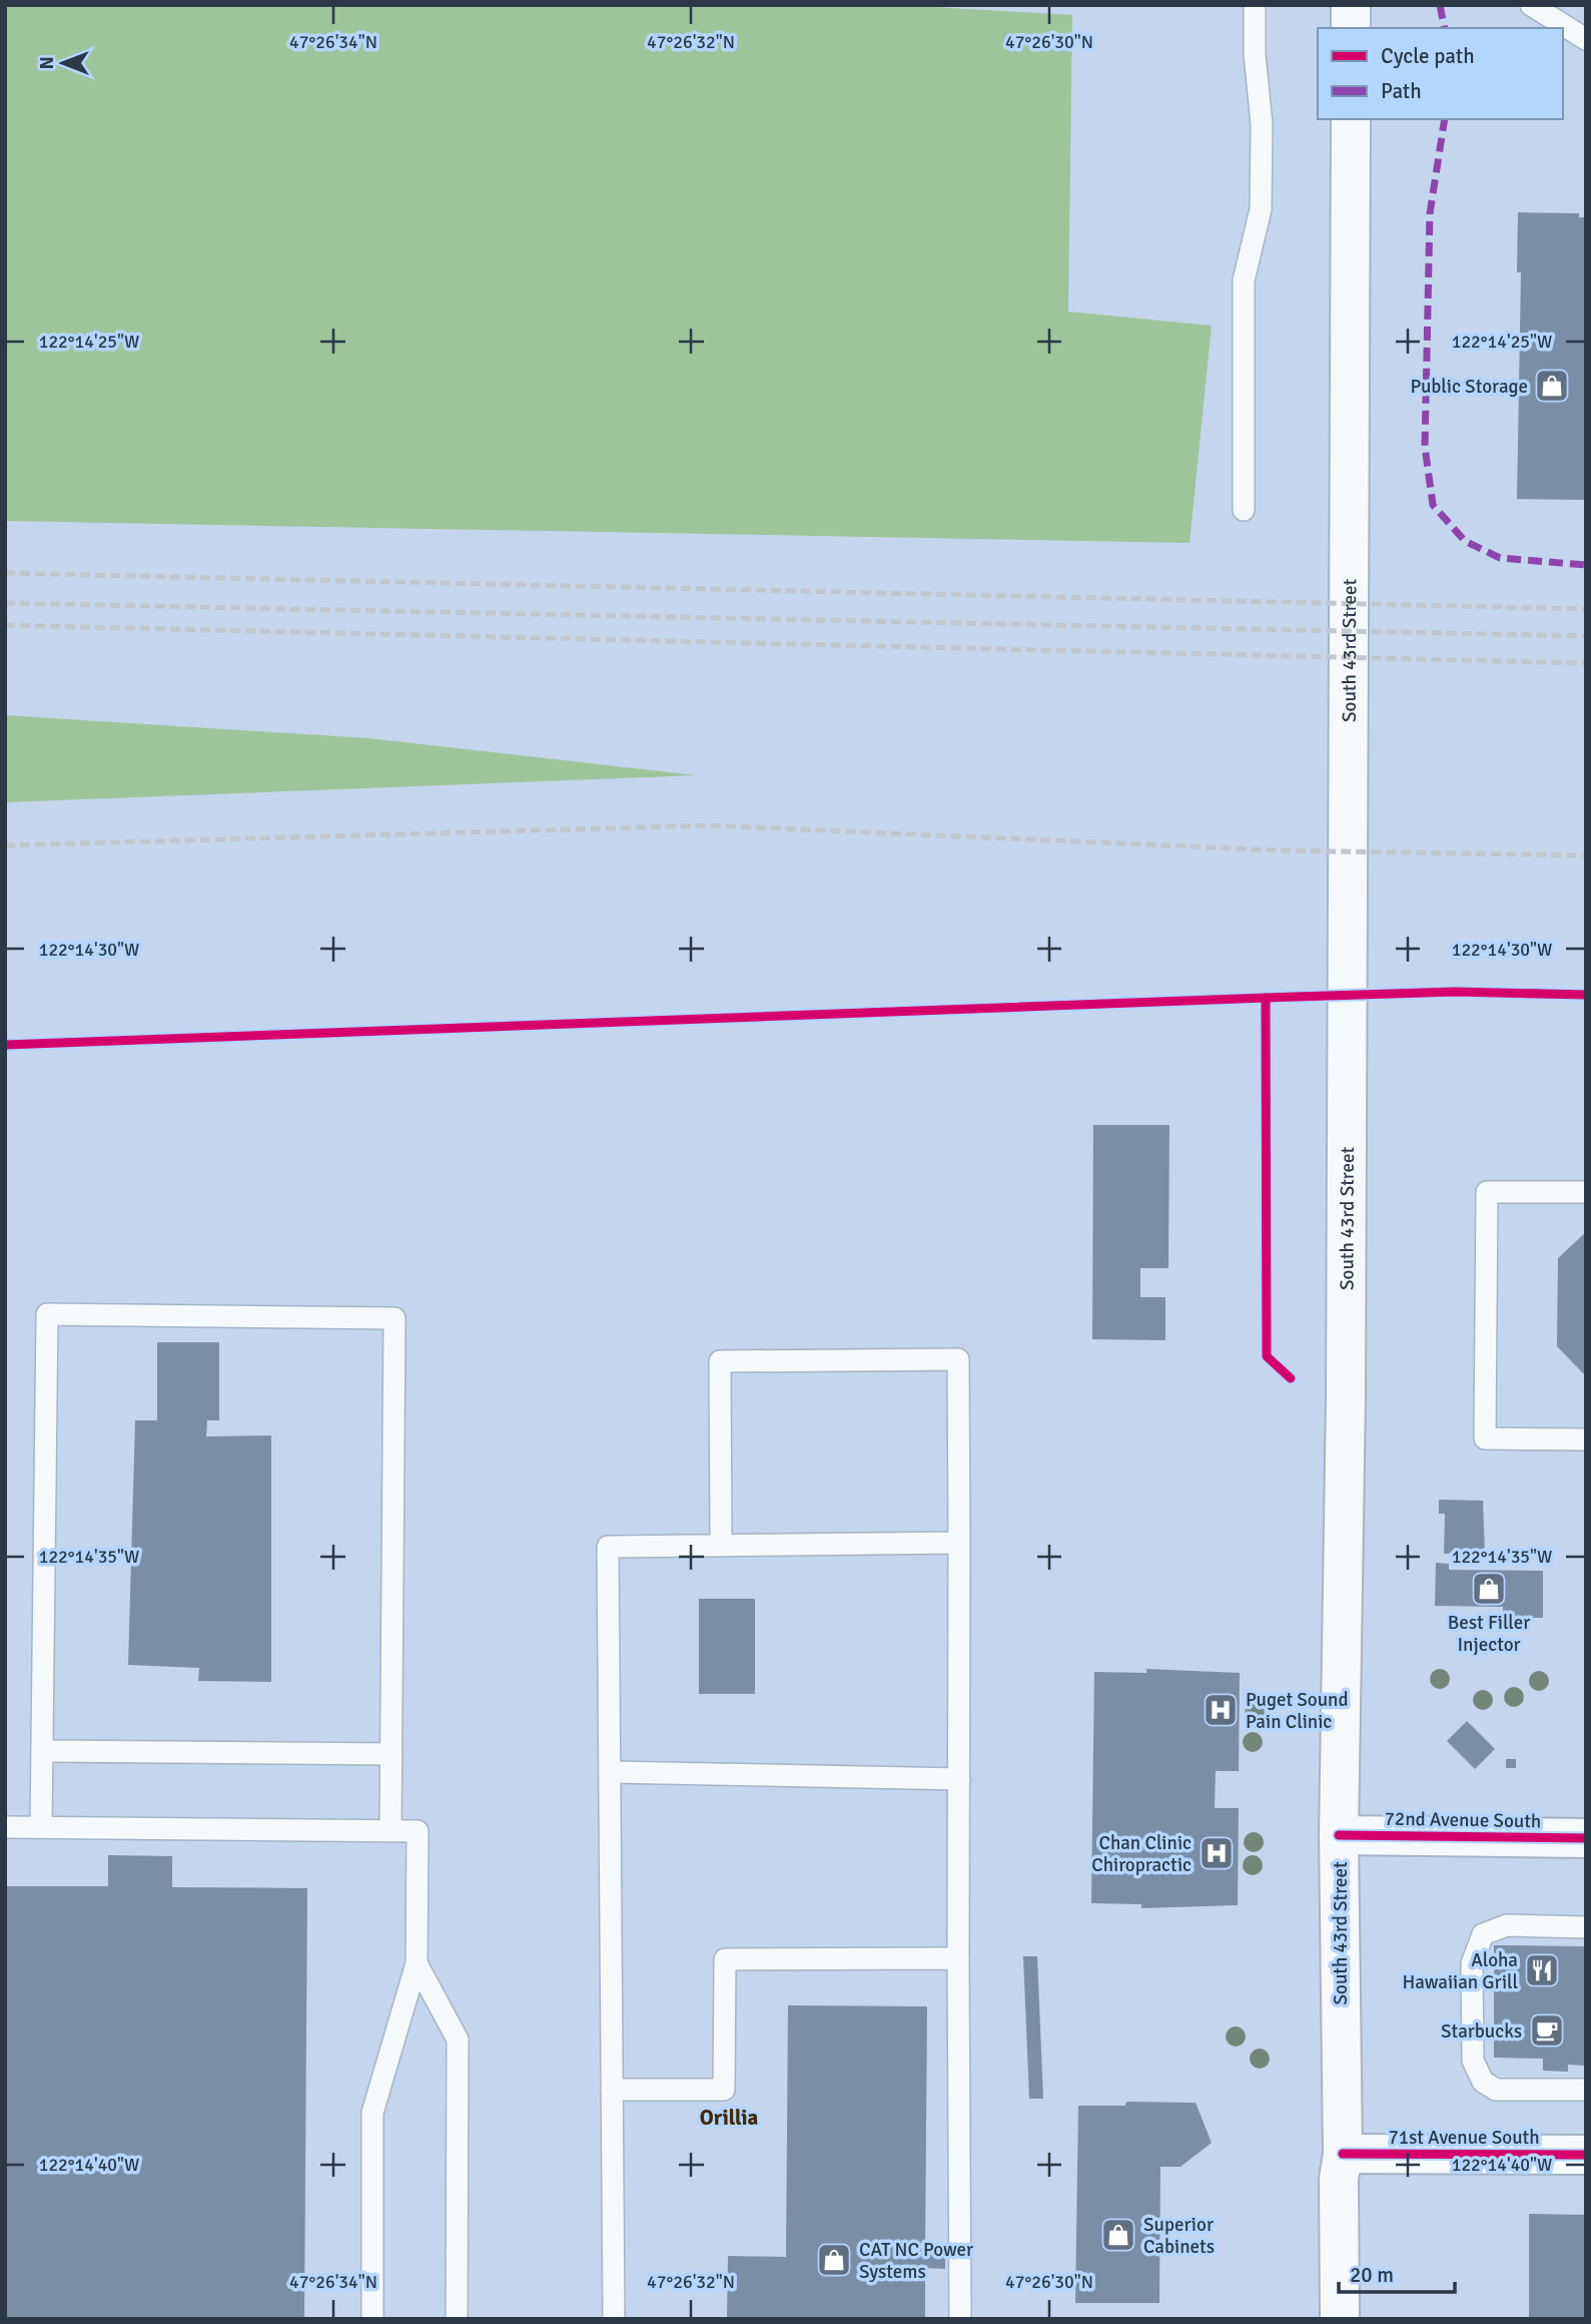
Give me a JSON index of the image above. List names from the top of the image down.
{
  "streets": {
    "main road": ["South 43rd Street", "72nd Avenue South", "71st Avenue South"]
  },
  "crossings": [
    ["South 43rd Street", "72nd Avenue South"],
    ["South 43rd Street", "71st Avenue South"]
  ],
  "districts": ["Orillia"],
  "places": {
    "shop": [
      "Public Storage",
      "Best Filler Injector",
      "Superior Cabinets",
      "CAT NC Power Systems"
    ],
    "hospital": ["Puget Sound Pain Clinic", "Chan Clinic Chiropractic"],
    "restaurant": ["Aloha Hawaiian Grill"],
    "cafe": ["Starbucks"]
  },
  "legend": ["Cycle path", "Path"],
  "scale_bar": "20 m",
  "north": "left",
  "coordinates": [
    "47°26'34\"N",
    "47°26'32\"N",
    "47°26'30\"N",
    "122°14'25\"W",
    "122°14'30\"W",
    "122°14'35\"W",
    "122°14'40\"W"
  ]
}
